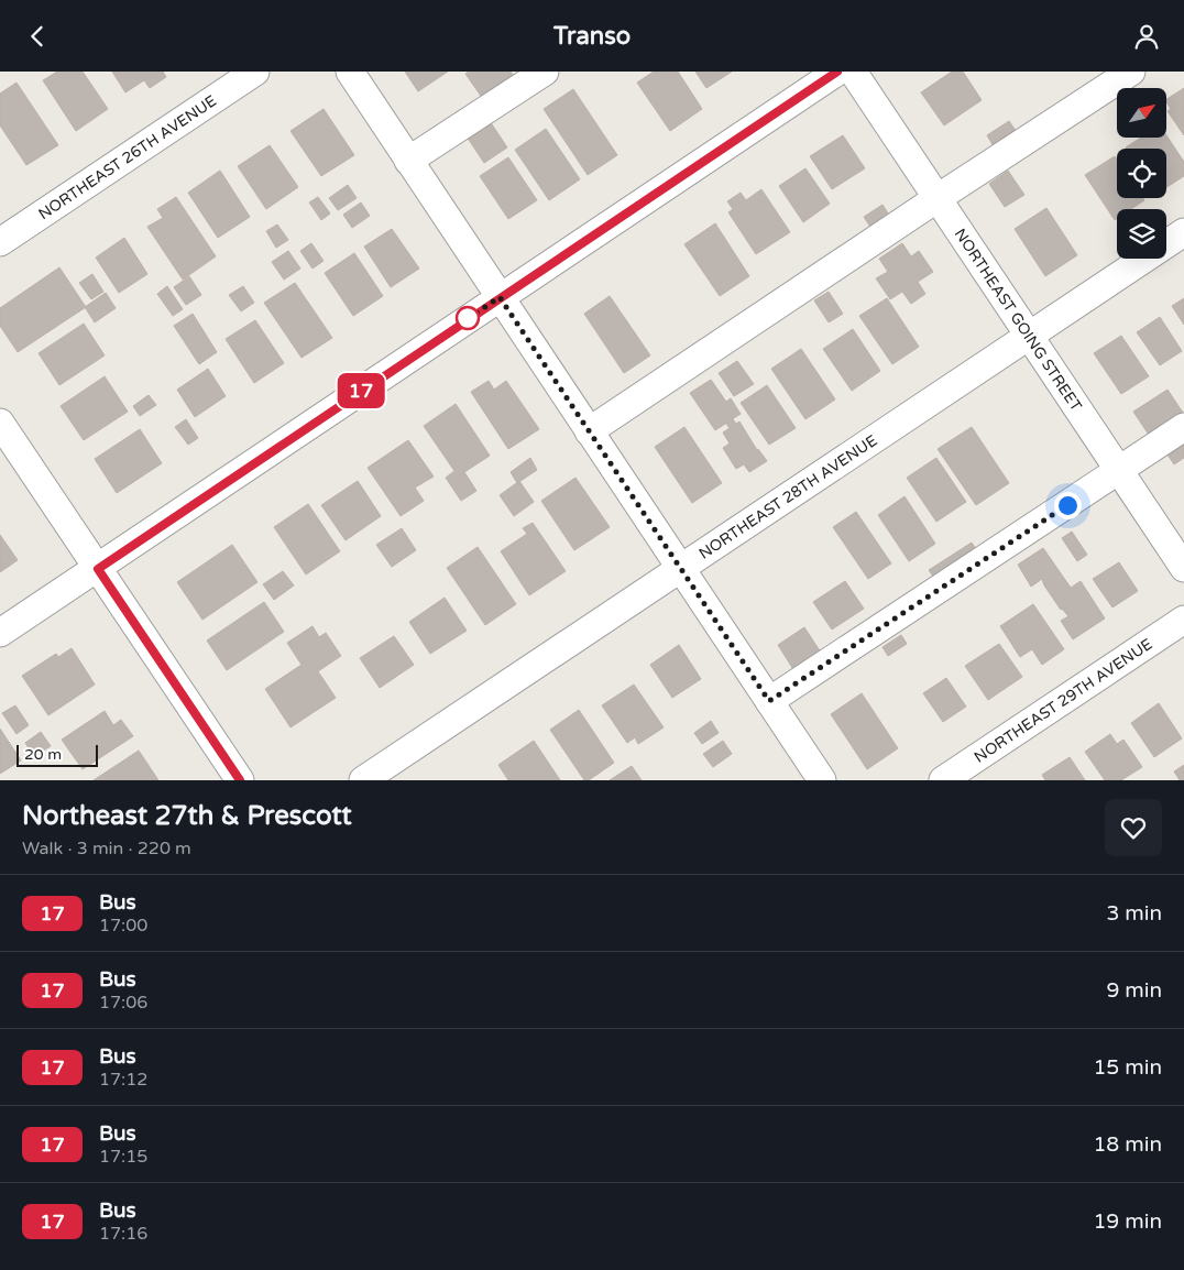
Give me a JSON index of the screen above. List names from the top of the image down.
{
  "streets": {
    "street": [
      "NORTHEAST 26TH AVENUE",
      "NORTHEAST GOING STREET",
      "NORTHEAST 28TH AVENUE",
      "NORTHEAST 29TH AVENUE"
    ]
  },
  "crossings": [
    ["NORTHEAST GOING STREET", "NORTHEAST 28TH AVENUE"]
  ],
  "lines": ["bus line 17"],
  "scale_bar": "20 m",
  "north": "top right",
  "page": {
    "header": "Transo",
    "on_map": "17",
    "scale": "20 m",
    "heading": ["Northeast 27th & Prescott", "Walk · 3 min · 220 m"],
    "list": [
      {
        "mark": "17",
        "name": "Bus",
        "note": "17:00",
        "value": "3 min"
      },
      {
        "mark": "17",
        "name": "Bus",
        "note": "17:06",
        "value": "9 min"
      },
      {
        "mark": "17",
        "name": "Bus",
        "note": "17:12",
        "value": "15 min"
      },
      {
        "mark": "17",
        "name": "Bus",
        "note": "17:15",
        "value": "18 min"
      },
      {
        "mark": "17",
        "name": "Bus",
        "note": "17:16",
        "value": "19 min"
      }
    ]
  }
}
